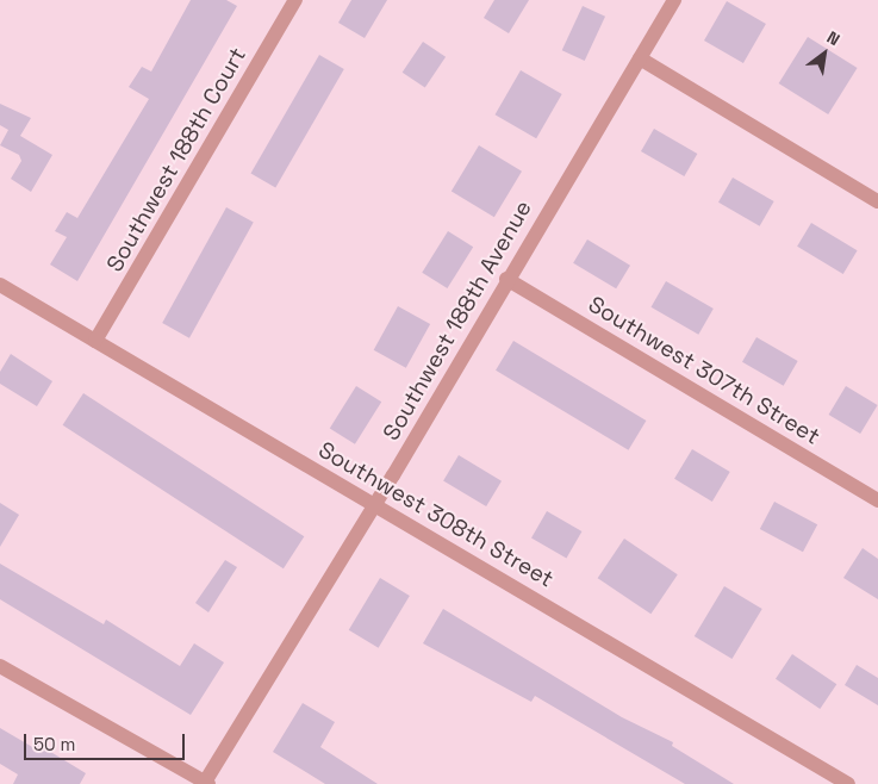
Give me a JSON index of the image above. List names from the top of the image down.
{
  "streets": {
    "street": [
      "Southwest 188th Court",
      "Southwest 188th Avenue",
      "Southwest 307th Street",
      "Southwest 308th Street"
    ]
  },
  "crossings": [
    ["Southwest 188th Court", "Southwest 308th Street"],
    ["Southwest 188th Avenue", "Southwest 307th Street"],
    ["Southwest 188th Avenue", "Southwest 308th Street"]
  ],
  "scale_bar": "50 m",
  "north": "top right"
}
